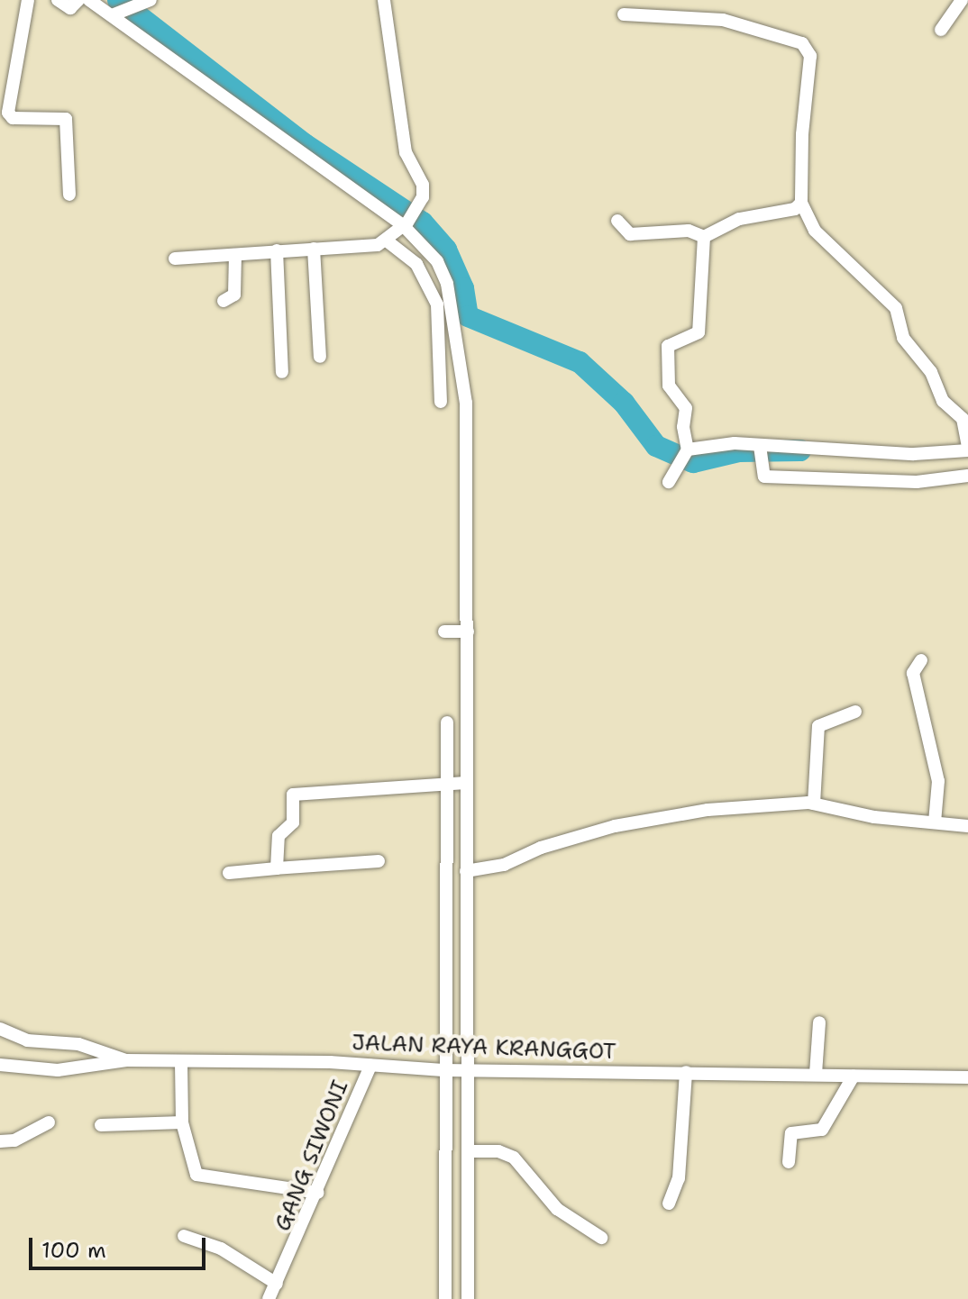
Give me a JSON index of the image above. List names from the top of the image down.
{
  "streets": {
    "street": ["JALAN RAYA KRANGGOT", "GANG SIWONI"]
  },
  "crossings": [
    ["JALAN RAYA KRANGGOT", "GANG SIWONI"]
  ],
  "scale_bar": "100 m"
}
